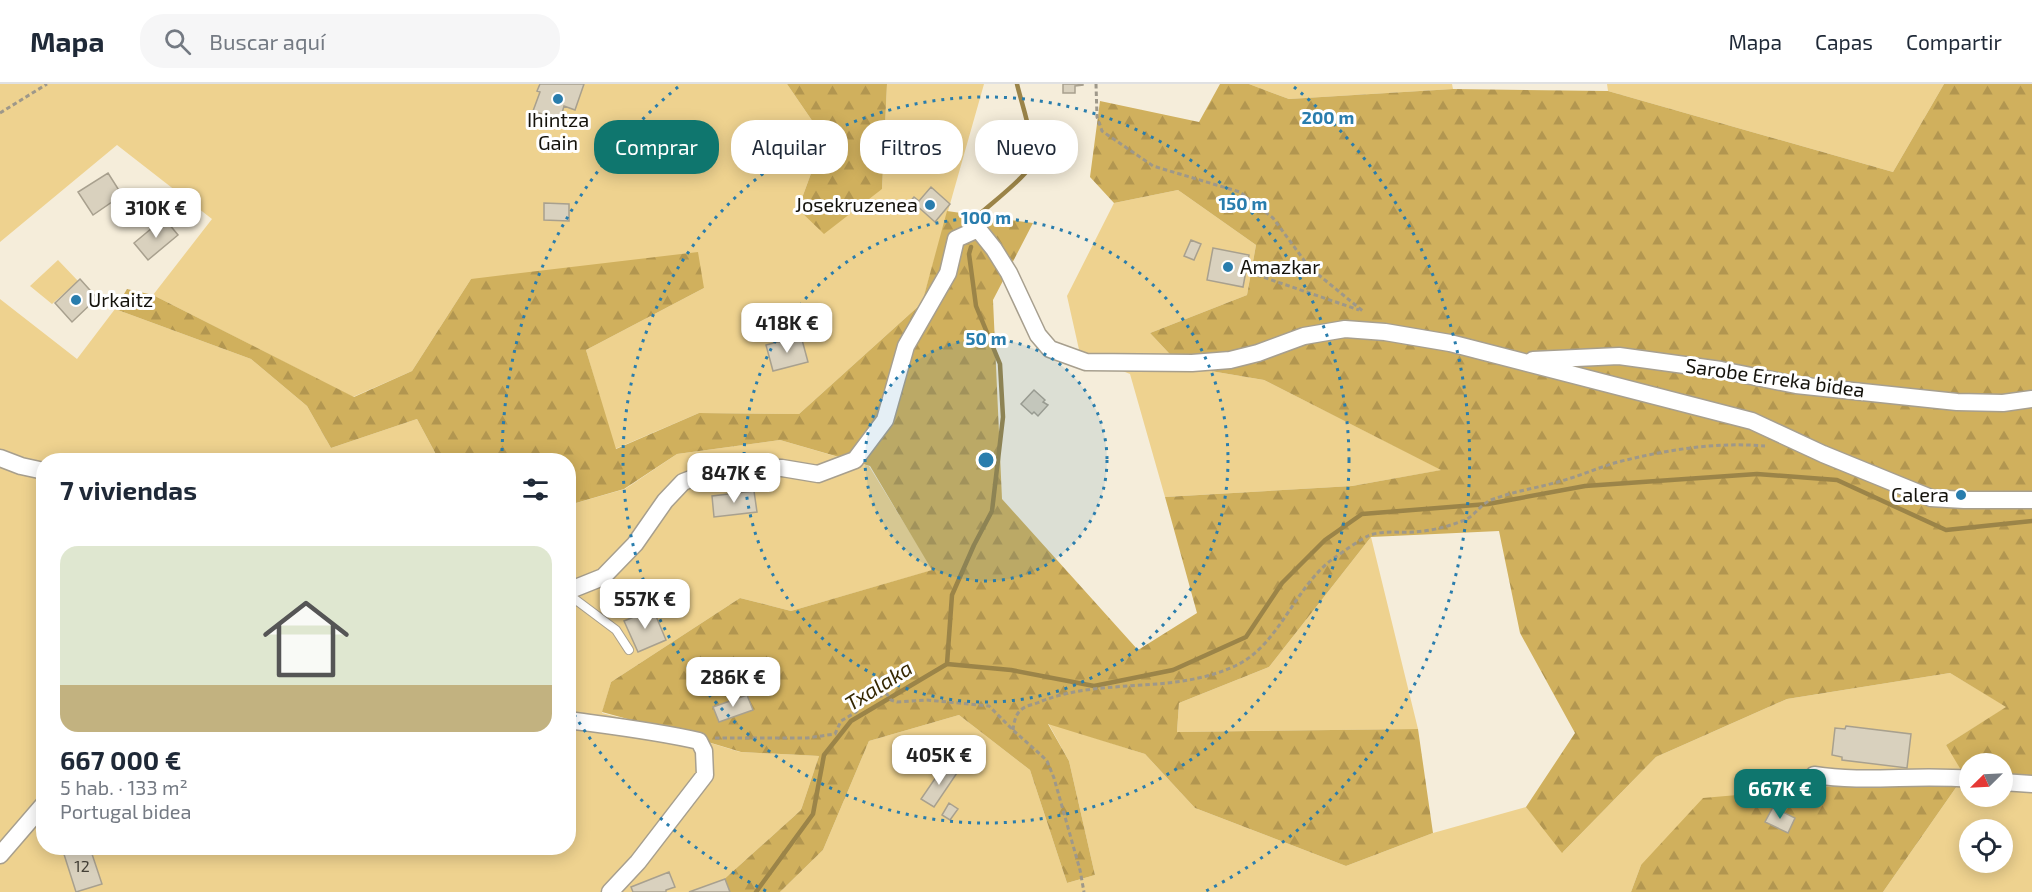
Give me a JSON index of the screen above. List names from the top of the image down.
{
  "streets": {
    "street": ["Sarobe Erreka bidea"]
  },
  "water": ["Txalaka"],
  "places": [
    "Ihintza Gain",
    "Josekruzenea",
    "Amazkar",
    "Urkaitz",
    "Calera"
  ],
  "house_numbers": ["12"],
  "north": "bottom left",
  "page": {
    "header": "Mapa",
    "search": "Buscar aquí",
    "nav": ["Mapa", "Capas", "Compartir"],
    "chip": [
      "Comprar",
      "Alquilar",
      "Filtros",
      "Nuevo"
    ],
    "price": [
      "310K €",
      "418K €",
      "847K €",
      "557K €",
      "286K €",
      "405K €",
      "667K €"
    ],
    "heading": "7 viviendas",
    "list": [
      {
        "name": "667 000 €",
        "note": "5 hab. · 133 m² · Portugal bidea"
      }
    ]
  },
  "rings": [
    "200 m",
    "150 m",
    "100 m",
    "50 m"
  ]
}
